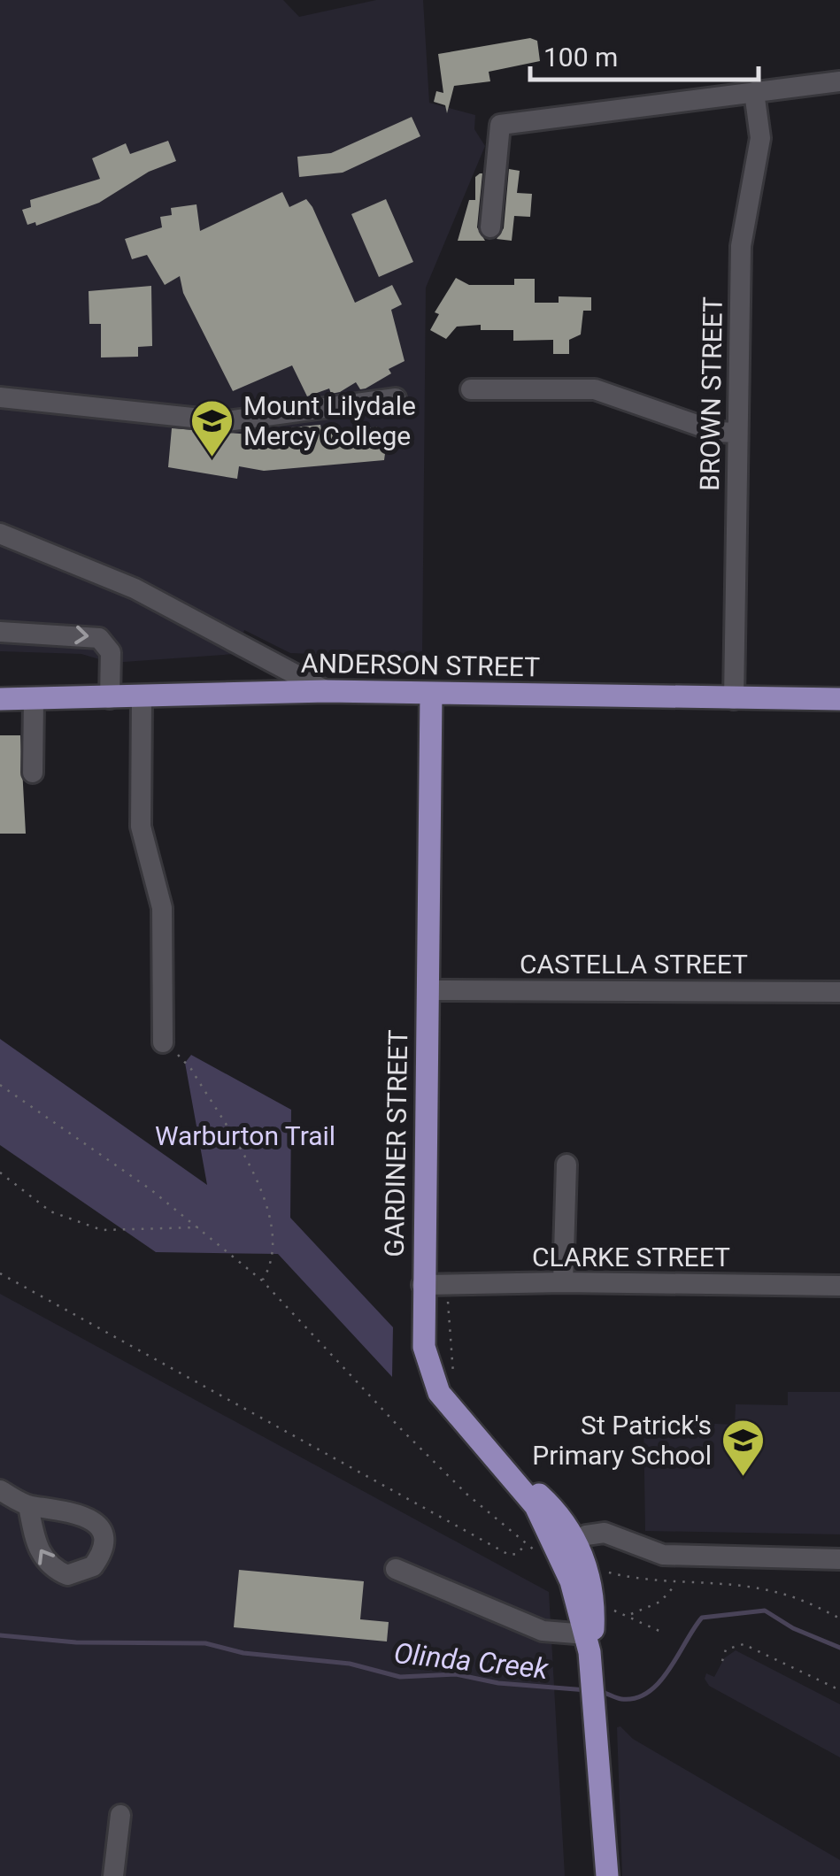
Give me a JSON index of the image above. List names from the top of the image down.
{
  "streets": {
    "main road": ["ANDERSON STREET", "GARDINER STREET"],
    "street": ["BROWN STREET", "CASTELLA STREET", "CLARKE STREET"]
  },
  "crossings": [
    ["BROWN STREET", "ANDERSON STREET"],
    ["ANDERSON STREET", "GARDINER STREET"],
    ["CASTELLA STREET", "GARDINER STREET"],
    ["GARDINER STREET", "CLARKE STREET"]
  ],
  "water": ["Olinda Creek"],
  "parks": ["Warburton Trail"],
  "places": {
    "school or university": ["Mount Lilydale Mercy College", "St Patrick's Primary School"]
  },
  "scale_bar": "100 m"
}
